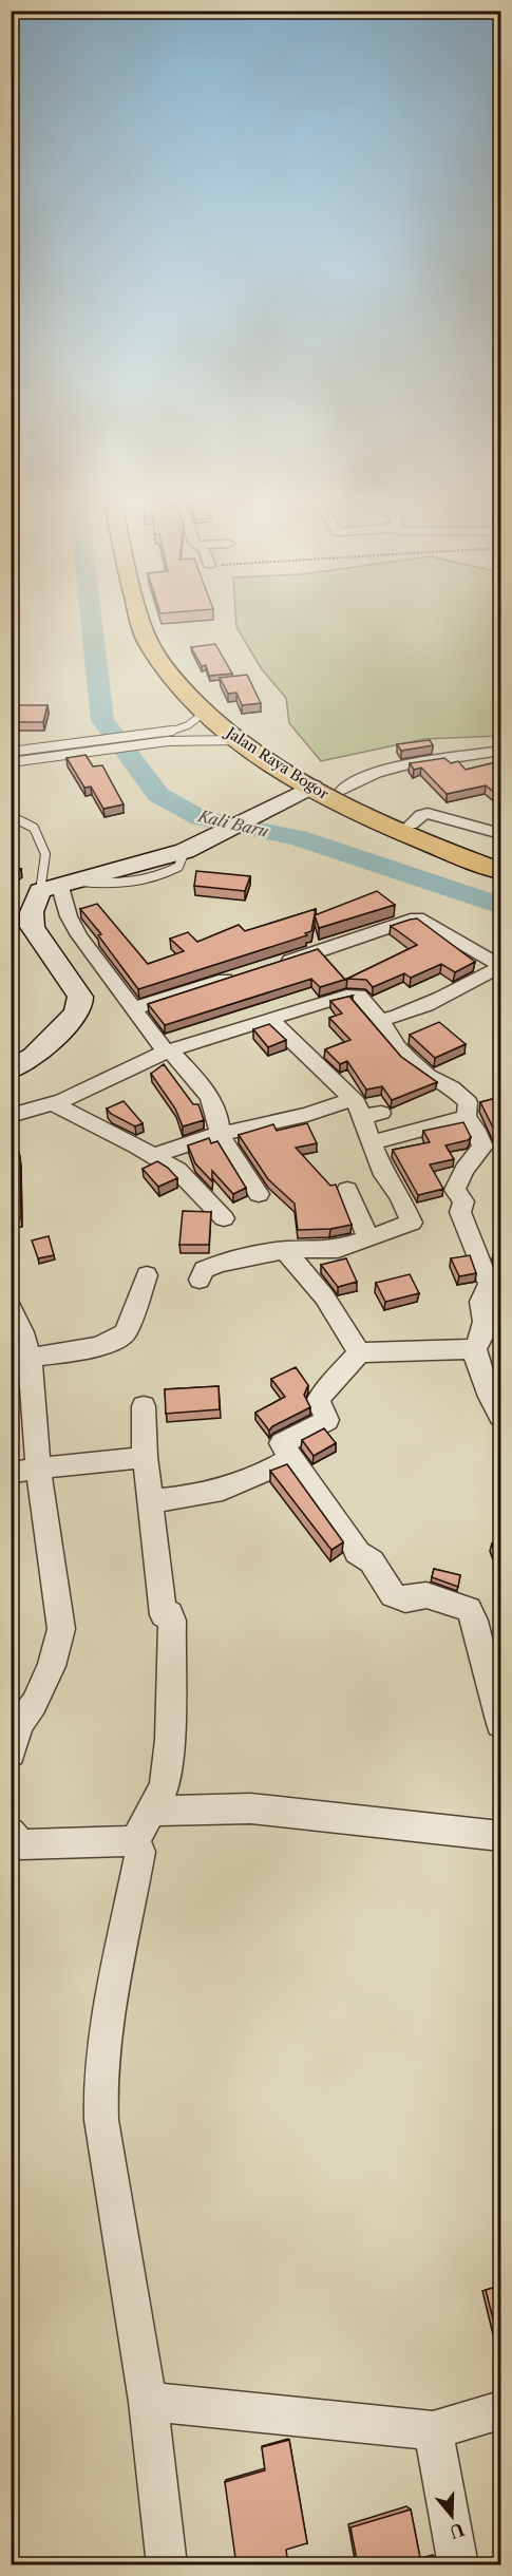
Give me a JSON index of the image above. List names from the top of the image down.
{
  "streets": {
    "highway": ["Jalan Raya Bogor"]
  },
  "water": ["Kali Baru"],
  "north": "bottom"
}
